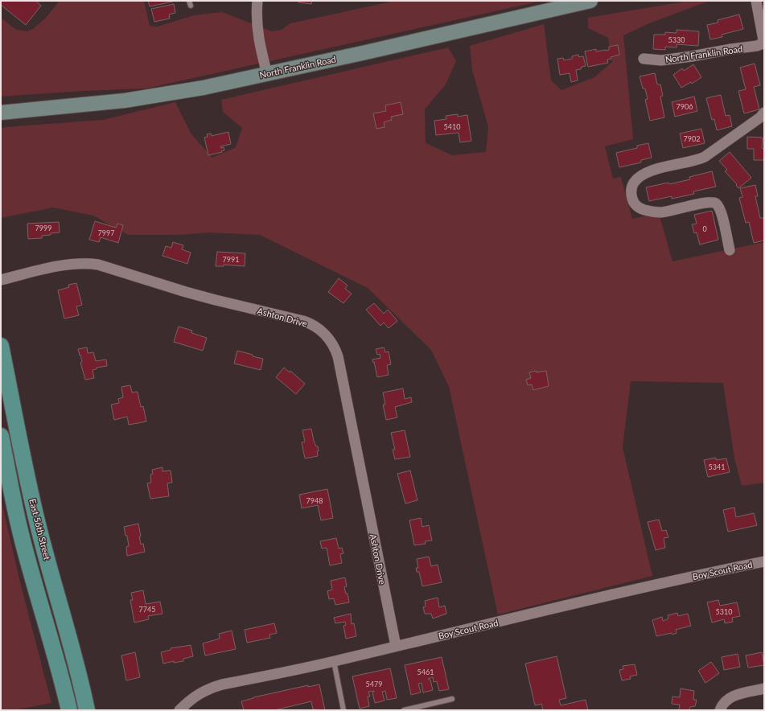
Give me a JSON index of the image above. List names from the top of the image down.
{
  "streets": {
    "main road": ["North Franklin Road", "East 56th Street"],
    "street": ["Ashton Drive", "Boy Scout Road"]
  },
  "crossings": [
    ["Ashton Drive", "Boy Scout Road"]
  ],
  "house_numbers": [
    "5330",
    "7906",
    "5410",
    "7902",
    "7999",
    "0",
    "7997",
    "7991",
    "5341",
    "7948",
    "7745",
    "5310",
    "5461",
    "5479"
  ]
}
